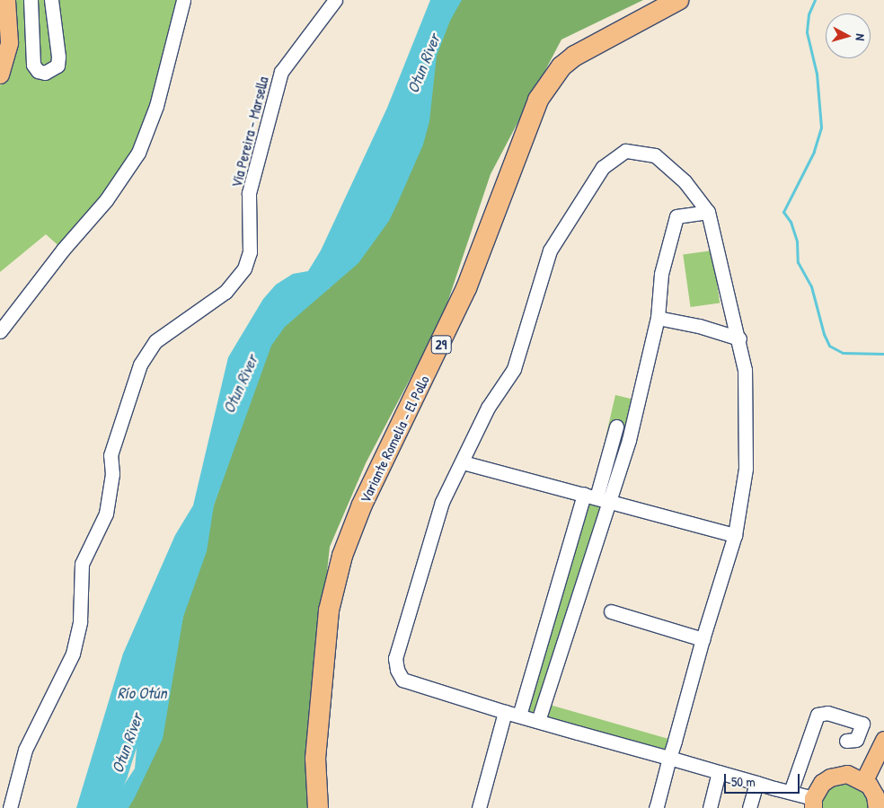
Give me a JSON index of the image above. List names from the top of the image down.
{
  "streets": {
    "highway": ["29", "Variante Romelia - El Pollo"],
    "street": ["Vía Pereira - Marsella"]
  },
  "water": ["Otun River", "Río Otún"],
  "scale_bar": "50 m",
  "north": "right"
}
